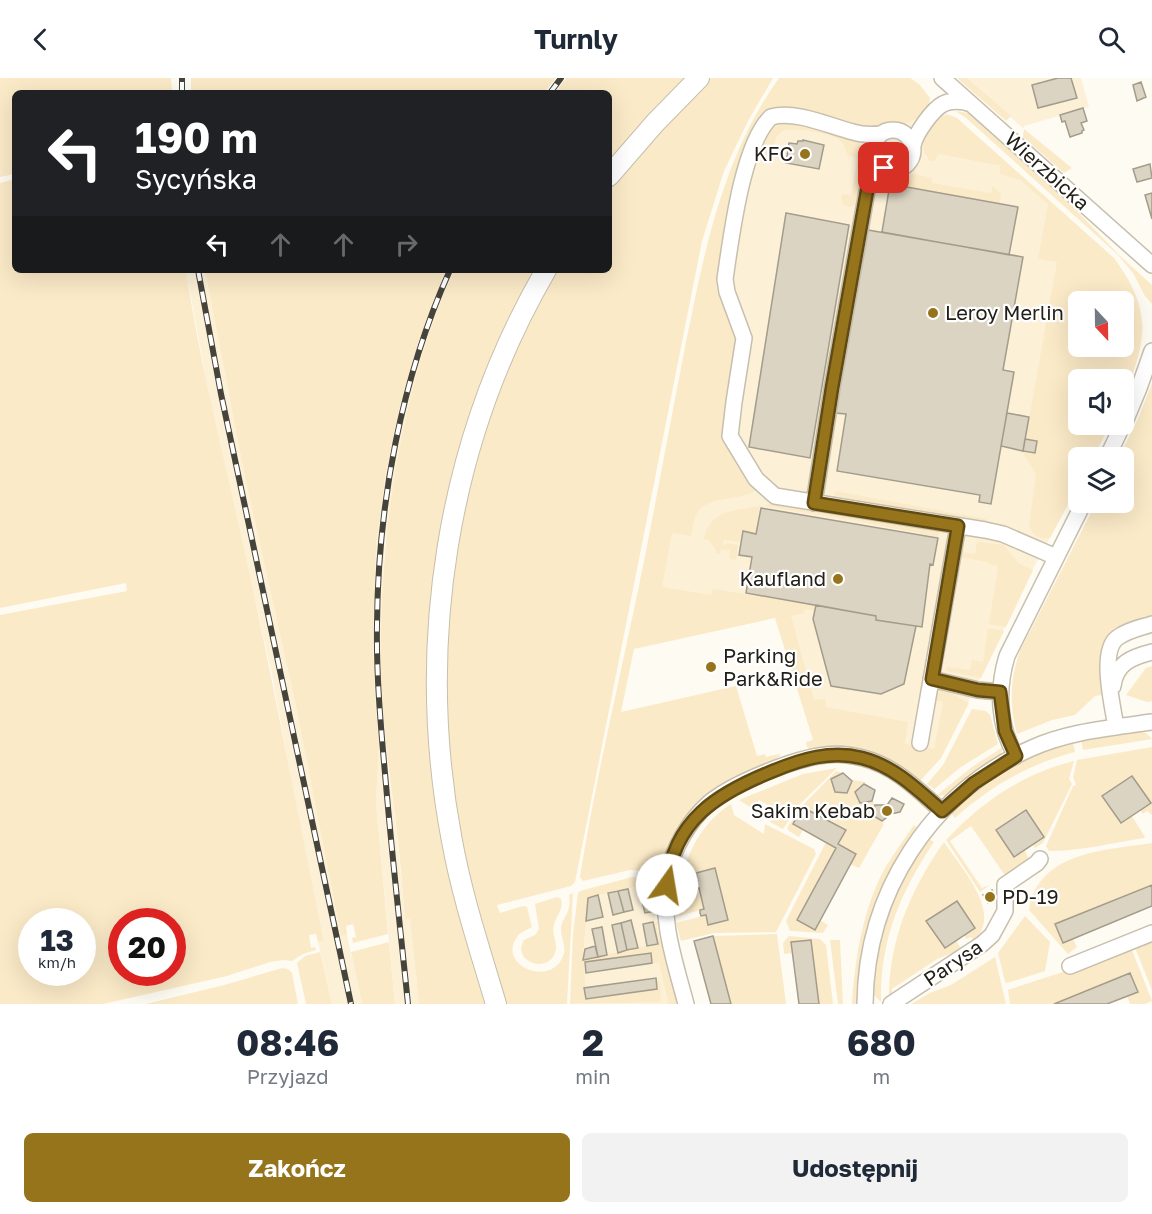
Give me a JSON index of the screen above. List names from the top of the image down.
{
  "streets": {
    "street": ["Wierzbicka", "Parysa"]
  },
  "places": [
    "KFC",
    "Leroy Merlin",
    "Kaufland",
    "Parking Park&Ride",
    "Sakim Kebab",
    "PD-19"
  ],
  "north": "bottom",
  "page": {
    "header": "Turnly",
    "turn": ["190 m", "Sycyńska"],
    "speed": "13 km/h",
    "limit": "20",
    "eta": [
      "08:46",
      "Przyjazd",
      "2",
      "min",
      "680",
      "m"
    ],
    "buttons": ["Zakończ", "Udostępnij"]
  }
}
